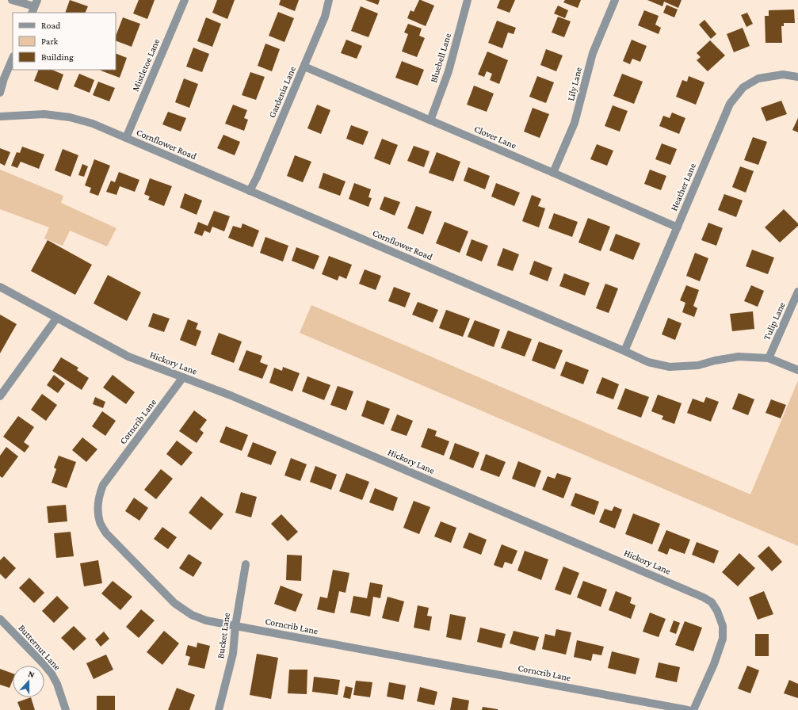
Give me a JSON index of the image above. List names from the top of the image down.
{
  "streets": {
    "street": [
      "Bluebell Lane",
      "Mistletoe Lane",
      "Lily Lane",
      "Gardenia Lane",
      "Clover Lane",
      "Cornflower Road",
      "Heather Lane",
      "Tulip Lane",
      "Hickory Lane",
      "Corncrib Lane",
      "Bucket Lane",
      "Butternut Lane"
    ]
  },
  "crossings": [
    ["Bluebell Lane", "Clover Lane"],
    ["Mistletoe Lane", "Cornflower Road"],
    ["Lily Lane", "Clover Lane"],
    ["Gardenia Lane", "Clover Lane"],
    ["Gardenia Lane", "Cornflower Road"],
    ["Clover Lane", "Heather Lane"],
    ["Cornflower Road", "Heather Lane"],
    ["Cornflower Road", "Tulip Lane"],
    ["Hickory Lane", "Corncrib Lane"],
    ["Corncrib Lane", "Bucket Lane"]
  ],
  "legend": ["Road", "Park", "Building"],
  "north": "top"
}
